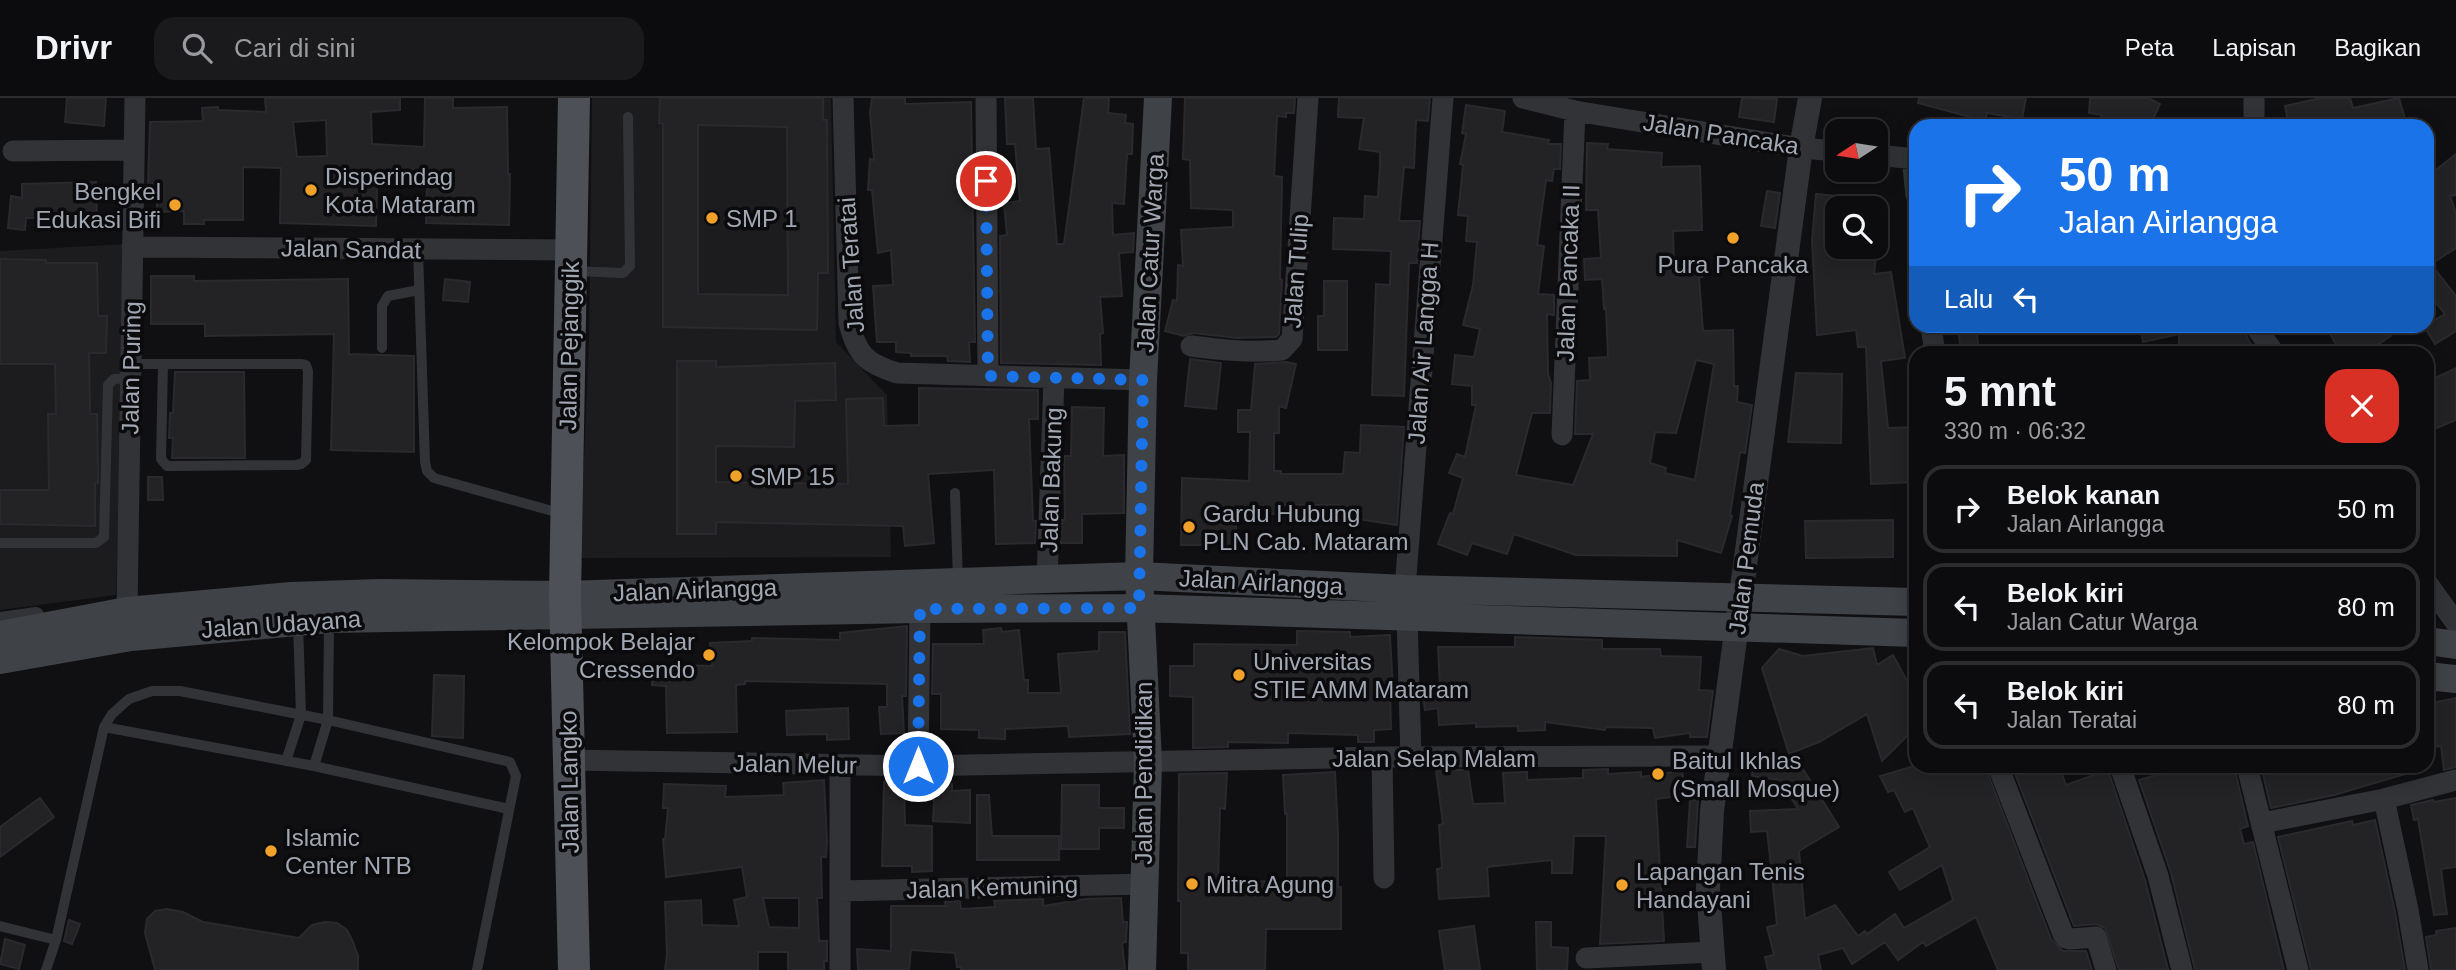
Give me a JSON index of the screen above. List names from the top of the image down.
{
  "streets": {
    "main road": [
      "Jalan Catur Warga",
      "Jalan Pejanggik",
      "Jalan Airlangga",
      "Jalan Udayana",
      "Jalan Pendidikan",
      "Jalan Langko"
    ],
    "street": [
      "Jalan Pancaka",
      "Jalan Sandat",
      "Jalan Teratai",
      "Jalan Tulip",
      "Jalan Pancaka II",
      "Jalan Air Langga H",
      "Jalan Puring",
      "Jalan Bakung",
      "Jalan Pemuda",
      "Jalan Selap Malam",
      "Jalan Melur",
      "Jalan Kemuning"
    ]
  },
  "crossings": [
    ["Jalan Pancaka", "Jalan Pancaka II"],
    ["Jalan Pancaka", "Jalan Pemuda"],
    ["Jalan Sandat", "Jalan Pejanggik"],
    ["Jalan Sandat", "Jalan Puring"],
    ["Jalan Catur Warga", "Jalan Teratai"],
    ["Jalan Catur Warga", "Jalan Airlangga"],
    ["Jalan Catur Warga", "Jalan Pendidikan"],
    ["Jalan Teratai", "Jalan Bakung"],
    ["Jalan Air Langga H", "Jalan Airlangga"],
    ["Jalan Pejanggik", "Jalan Airlangga"],
    ["Jalan Pejanggik", "Jalan Udayana"],
    ["Jalan Pejanggik", "Jalan Langko"],
    ["Jalan Puring", "Jalan Udayana"],
    ["Jalan Bakung", "Jalan Airlangga"],
    ["Jalan Pemuda", "Jalan Airlangga"],
    ["Jalan Pemuda", "Jalan Selap Malam"],
    ["Jalan Airlangga", "Jalan Udayana"],
    ["Jalan Airlangga", "Jalan Pendidikan"],
    ["Jalan Airlangga", "Jalan Langko"],
    ["Jalan Udayana", "Jalan Langko"],
    ["Jalan Selap Malam", "Jalan Melur"],
    ["Jalan Selap Malam", "Jalan Pendidikan"],
    ["Jalan Melur", "Jalan Pendidikan"],
    ["Jalan Melur", "Jalan Langko"],
    ["Jalan Pendidikan", "Jalan Kemuning"]
  ],
  "places": [
    "Disperindag Kota Mataram",
    "Bengkel Edukasi Bifi",
    "SMP 1",
    "Pura Pancaka",
    "SMP 15",
    "Gardu Hubung PLN Cab. Mataram",
    "Kelompok Belajar Cressendo",
    "Universitas STIE AMM Mataram",
    "Baitul Ikhlas (Small Mosque)",
    "Islamic Center NTB",
    "Mitra Agung",
    "Lapangan Tenis Handayani"
  ],
  "north": "left",
  "page": {
    "header": "Drivr",
    "search": "Cari di sini",
    "nav": ["Peta", "Lapisan", "Bagikan"],
    "turn": ["50 m", "Jalan Airlangga"],
    "then": "Lalu",
    "heading": ["5 mnt", "330 m · 06:32"],
    "list": [
      {
        "name": "Belok kanan",
        "note": "Jalan Airlangga",
        "value": "50 m"
      },
      {
        "name": "Belok kiri",
        "note": "Jalan Catur Warga",
        "value": "80 m"
      },
      {
        "name": "Belok kiri",
        "note": "Jalan Teratai",
        "value": "80 m"
      }
    ]
  }
}
